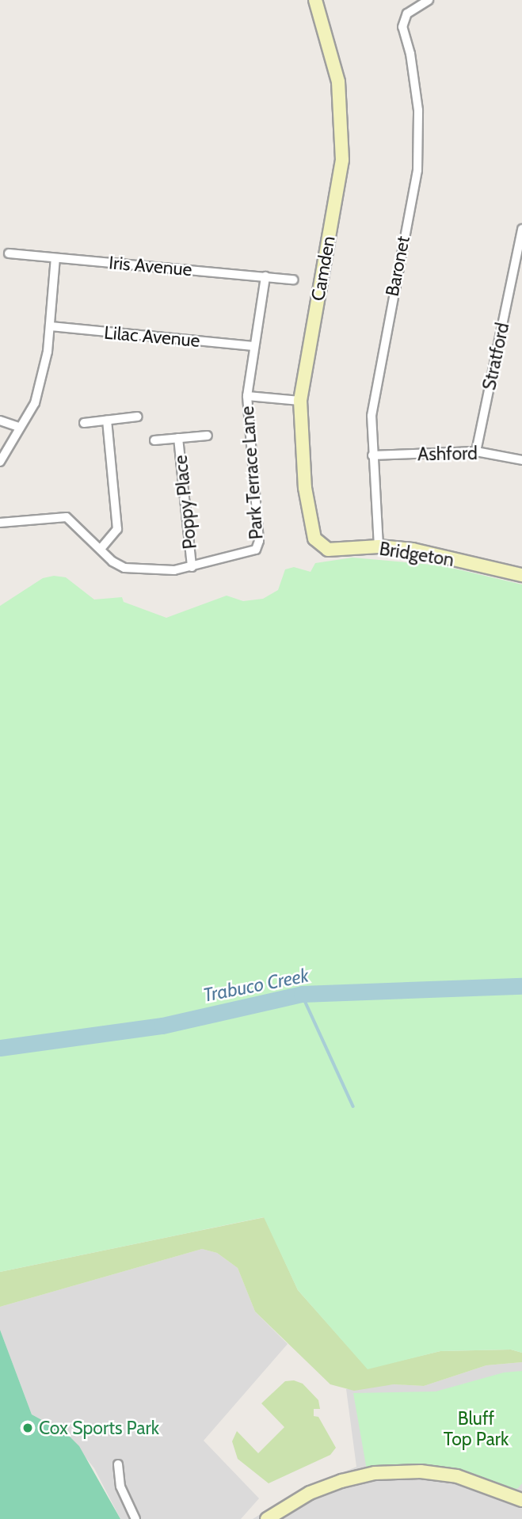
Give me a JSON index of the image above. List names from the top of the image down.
{
  "streets": {
    "street": [
      "Iris Avenue",
      "Baronet",
      "Camden",
      "Lilac Avenue",
      "Stratford",
      "Ashford",
      "Park Terrace Lane",
      "Poppy Place",
      "Bridgeton"
    ]
  },
  "crossings": [
    ["Iris Avenue", "Park Terrace Lane"],
    ["Baronet", "Ashford"],
    ["Baronet", "Bridgeton"],
    ["Camden", "Park Terrace Lane"],
    ["Camden", "Bridgeton"],
    ["Lilac Avenue", "Park Terrace Lane"],
    ["Stratford", "Ashford"],
    ["Park Terrace Lane", "Poppy Place"]
  ],
  "water": ["Trabuco Creek"],
  "parks": ["Bluff Top Park"],
  "places": ["Cox Sports Park"]
}
